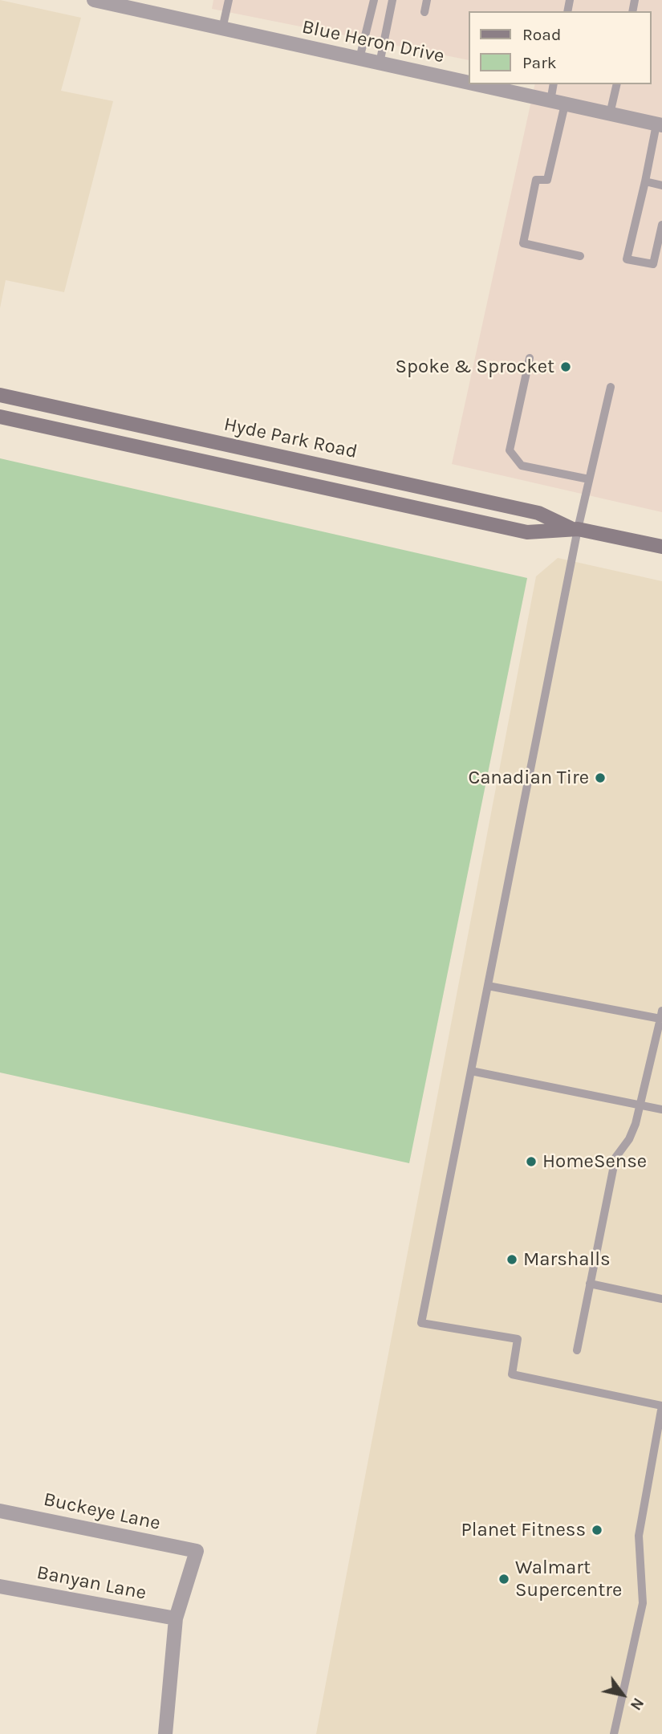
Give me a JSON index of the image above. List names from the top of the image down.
{
  "streets": {
    "main road": ["Hyde Park Road"],
    "street": ["Blue Heron Drive", "Buckeye Lane", "Banyan Lane"]
  },
  "crossings": [
    ["Buckeye Lane", "Banyan Lane"]
  ],
  "places": [
    "Spoke & Sprocket",
    "Canadian Tire",
    "HomeSense",
    "Marshalls",
    "Planet Fitness",
    "Walmart Supercentre"
  ],
  "legend": ["Road", "Park"],
  "north": "bottom right"
}
